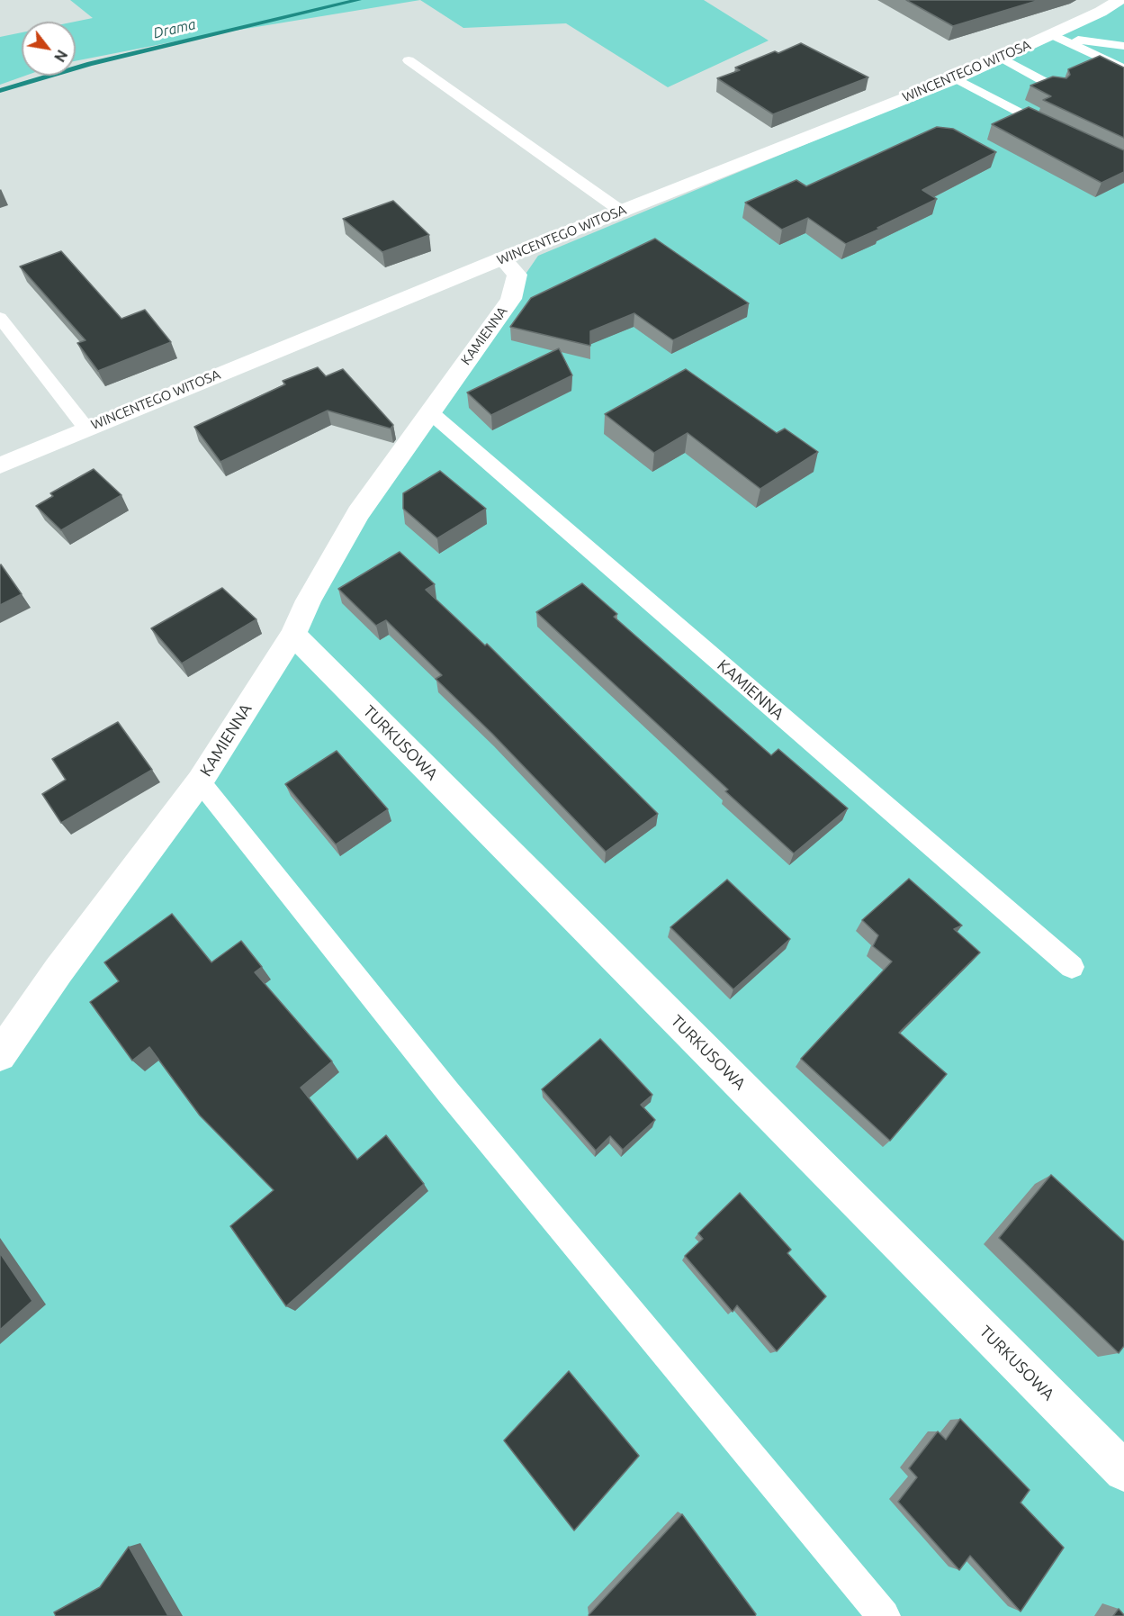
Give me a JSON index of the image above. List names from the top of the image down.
{
  "streets": {
    "street": ["WINCENTEGO WITOSA", "KAMIENNA", "TURKUSOWA"]
  },
  "crossings": [
    ["WINCENTEGO WITOSA", "KAMIENNA"],
    ["KAMIENNA", "TURKUSOWA"]
  ],
  "water": ["Drama"],
  "north": "bottom right"
}
